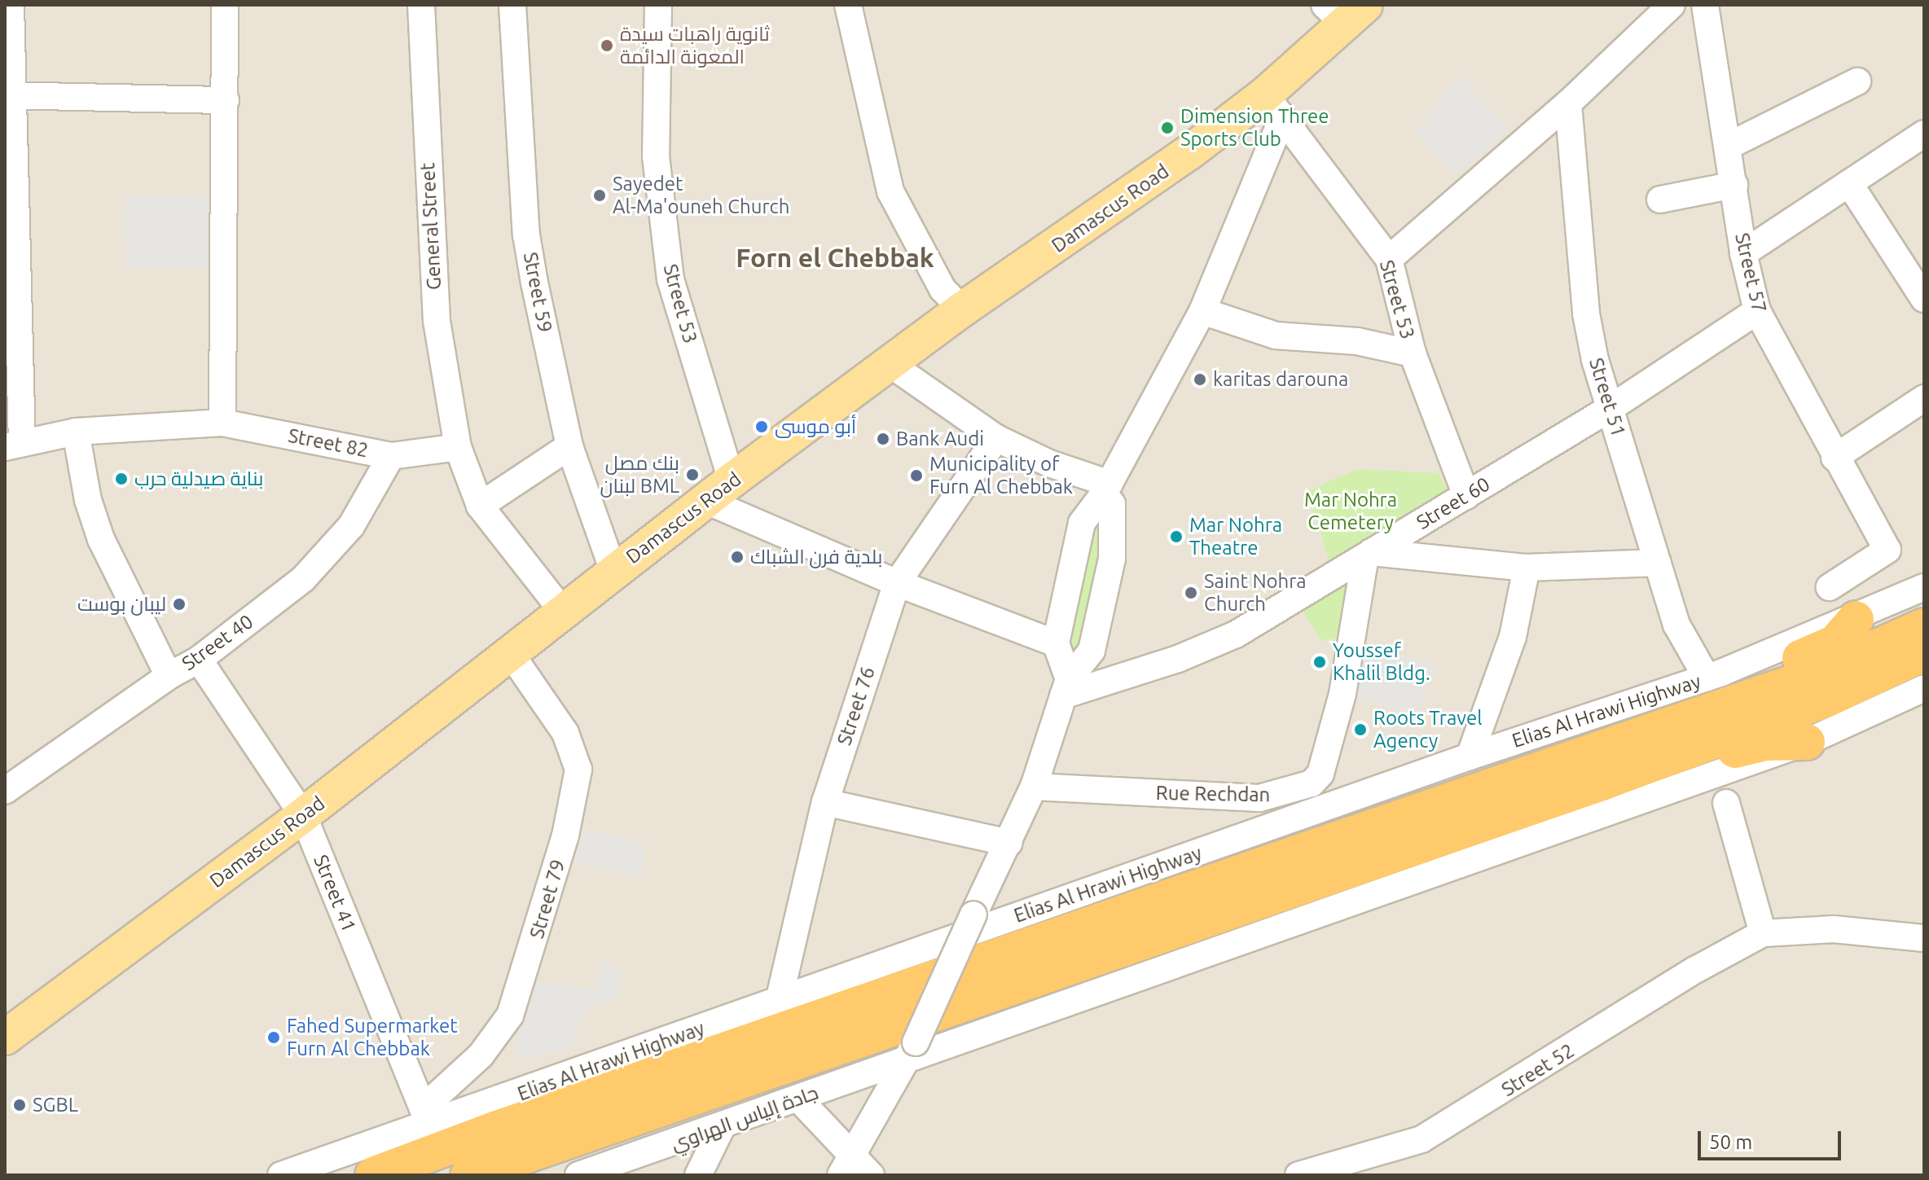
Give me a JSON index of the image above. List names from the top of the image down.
{
  "streets": {
    "highway": ["Elias Al Hrawi Highway"],
    "main road": ["Damascus Road"],
    "street": [
      "General Street",
      "Street 57",
      "Street 59",
      "Street 53",
      "Street 51",
      "Street 82",
      "Street 60",
      "Street 40",
      "Street 76",
      "Rue Rechdan",
      "Street 41",
      "Street 79",
      "Street 52",
      "جادة إلياس الهراوي"
    ]
  },
  "crossings": [
    ["Damascus Road", "Street 59"],
    ["Damascus Road", "Street 53"],
    ["Damascus Road", "Street 41"],
    ["Damascus Road", "Street 79"],
    ["General Street", "Street 82"],
    ["Street 57", "Street 60"],
    ["Street 53", "Street 60"],
    ["Street 51", "Street 60"],
    ["Street 51", "Elias Al Hrawi Highway"],
    ["Street 82", "Street 40"],
    ["Street 60", "Rue Rechdan"],
    ["Street 40", "Street 41"],
    ["Street 76", "Elias Al Hrawi Highway"],
    ["Elias Al Hrawi Highway", "Street 41"],
    ["Elias Al Hrawi Highway", "Street 79"],
    ["Street 41", "Street 79"]
  ],
  "districts": ["Forn el Chebbak"],
  "parks": ["Mar Nohra Cemetery"],
  "places": [
    "ثانوية راهبات سيدة المعونة الدائمة",
    "Dimension Three Sports Club",
    "Sayedet Al-Ma'ouneh Church",
    "karitas darouna",
    "أبو موسى",
    "Bank Audi",
    "بنك مصل لبنان BML",
    "Municipality of Furn Al Chebbak",
    "بناية صيدلية حرب",
    "Mar Nohra Theatre",
    "بلدية فرن الشباك",
    "Saint Nohra Church",
    "ليبان بوست",
    "Youssef Khalil Bldg.",
    "Roots Travel Agency",
    "Fahed Supermarket Furn Al Chebbak",
    "SGBL"
  ],
  "scale_bar": "50 m"
}
